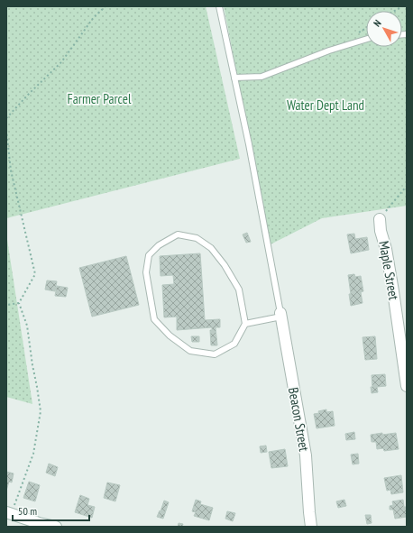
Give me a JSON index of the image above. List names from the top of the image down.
{
  "streets": {
    "street": ["Maple Street", "Beacon Street"]
  },
  "parks": ["Farmer Parcel", "Water Dept Land"],
  "scale_bar": "50 m",
  "north": "top left"
}
